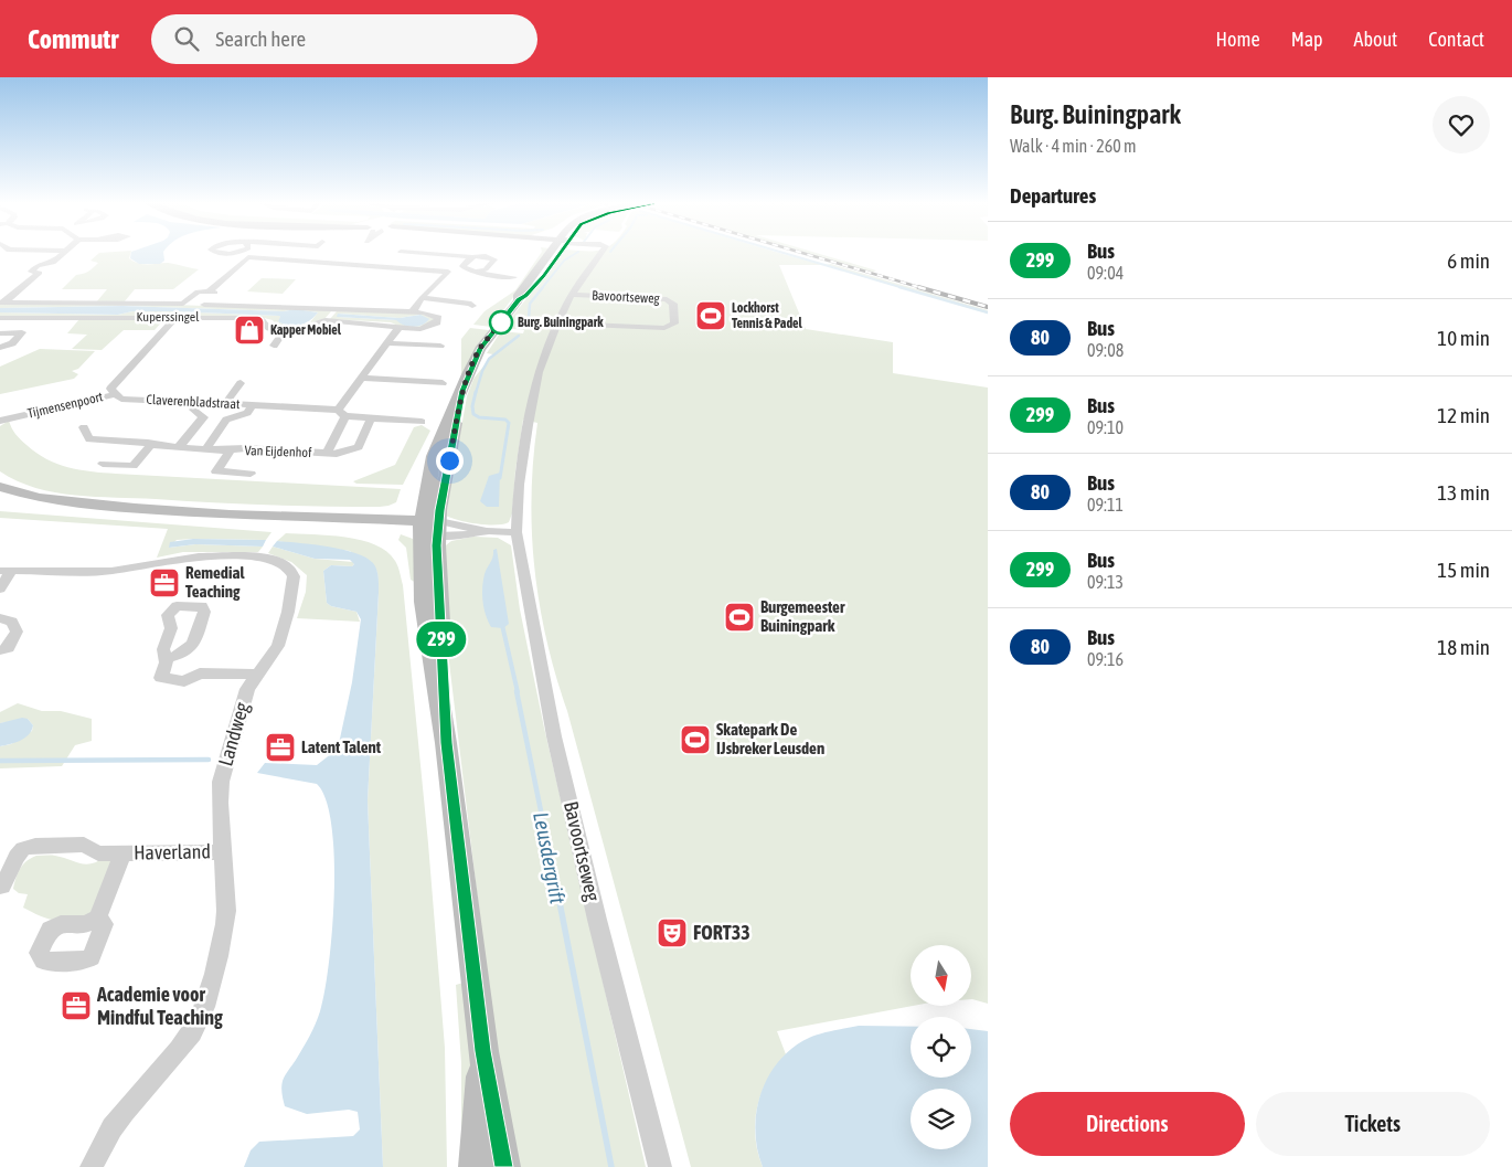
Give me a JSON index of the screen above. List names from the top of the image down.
{
  "streets": {
    "street": [
      "Bavoortseweg",
      "Kuperssingel",
      "Claverenbladstraat",
      "Tijmensenpoort",
      "Van Eijdenhof",
      "Landweg",
      "Haverland"
    ]
  },
  "crossings": [
    ["Claverenbladstraat", "Tijmensenpoort"],
    ["Claverenbladstraat", "Van Eijdenhof"],
    ["Landweg", "Haverland"]
  ],
  "water": ["Leusdergrift"],
  "places": {
    "sports": ["Lockhorst Tennis & Padel", "Burgemeester Buiningpark", "Skatepark De IJsbreker Leusden"],
    "other": ["Burg. Buiningpark"],
    "shop": ["Kapper Mobiel"],
    "office": ["Remedial Teaching", "Latent Talent", "Academie voor Mindful Teaching"],
    "theatre": ["FORT33"]
  },
  "lines": ["bus line 299"],
  "north": "bottom",
  "page": {
    "header": "Commutr",
    "search": "Search here",
    "nav": [
      "Home",
      "Map",
      "About",
      "Contact"
    ],
    "on_map": "299",
    "heading": [
      ["Burg. Buiningpark", "Walk · 4 min · 260 m"],
      "Departures"
    ],
    "list": [
      {
        "mark": "299",
        "name": "Bus",
        "note": "09:04",
        "value": "6 min"
      },
      {
        "mark": "80",
        "name": "Bus",
        "note": "09:08",
        "value": "10 min"
      },
      {
        "mark": "299",
        "name": "Bus",
        "note": "09:10",
        "value": "12 min"
      },
      {
        "mark": "80",
        "name": "Bus",
        "note": "09:11",
        "value": "13 min"
      },
      {
        "mark": "299",
        "name": "Bus",
        "note": "09:13",
        "value": "15 min"
      },
      {
        "mark": "80",
        "name": "Bus",
        "note": "09:16",
        "value": "18 min"
      }
    ],
    "buttons": ["Directions", "Tickets"]
  }
}
